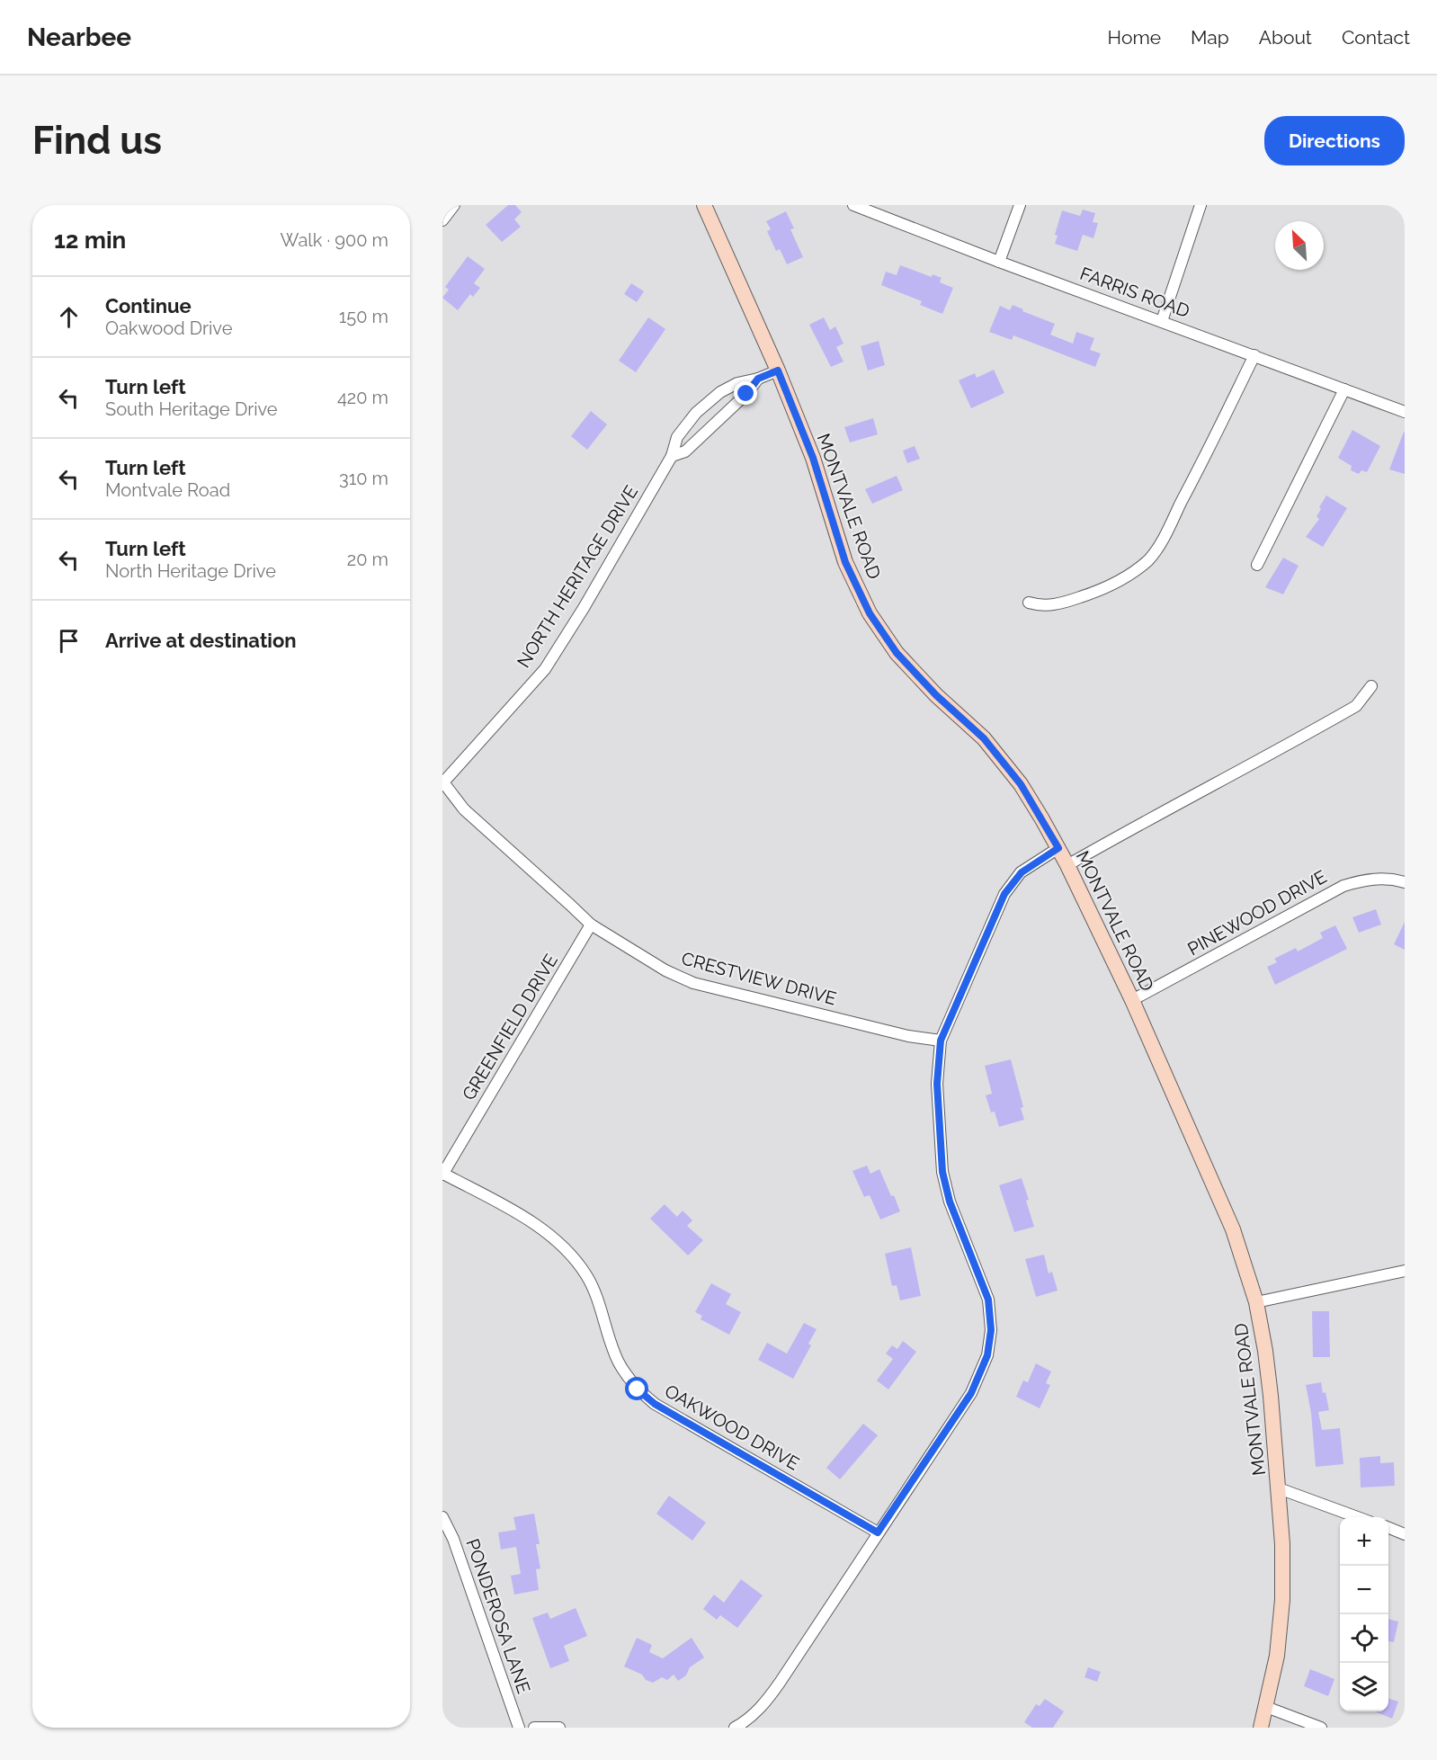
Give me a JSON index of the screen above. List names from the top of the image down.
{
  "streets": {
    "main road": ["MONTVALE ROAD"],
    "street": [
      "FARRIS ROAD",
      "NORTH HERITAGE DRIVE",
      "PINEWOOD DRIVE",
      "CRESTVIEW DRIVE",
      "GREENFIELD DRIVE",
      "OAKWOOD DRIVE",
      "PONDEROSA LANE"
    ]
  },
  "crossings": [
    ["MONTVALE ROAD", "NORTH HERITAGE DRIVE"],
    ["MONTVALE ROAD", "PINEWOOD DRIVE"],
    ["NORTH HERITAGE DRIVE", "CRESTVIEW DRIVE"],
    ["CRESTVIEW DRIVE", "GREENFIELD DRIVE"],
    ["GREENFIELD DRIVE", "OAKWOOD DRIVE"]
  ],
  "north": "top left",
  "page": {
    "header": "Nearbee",
    "nav": [
      "Home",
      "Map",
      "About",
      "Contact"
    ],
    "buttons": "Directions",
    "title": "Find us",
    "heading": ["12 min", "Walk · 900 m"],
    "list": [
      ["Continue", "Oakwood Drive", "150 m"],
      ["Turn left", "South Heritage Drive", "420 m"],
      ["Turn left", "Montvale Road", "310 m"],
      ["Turn left", "North Heritage Drive", "20 m"],
      "Arrive at destination"
    ],
    "map_buttons": ["+", "−"]
  }
}
